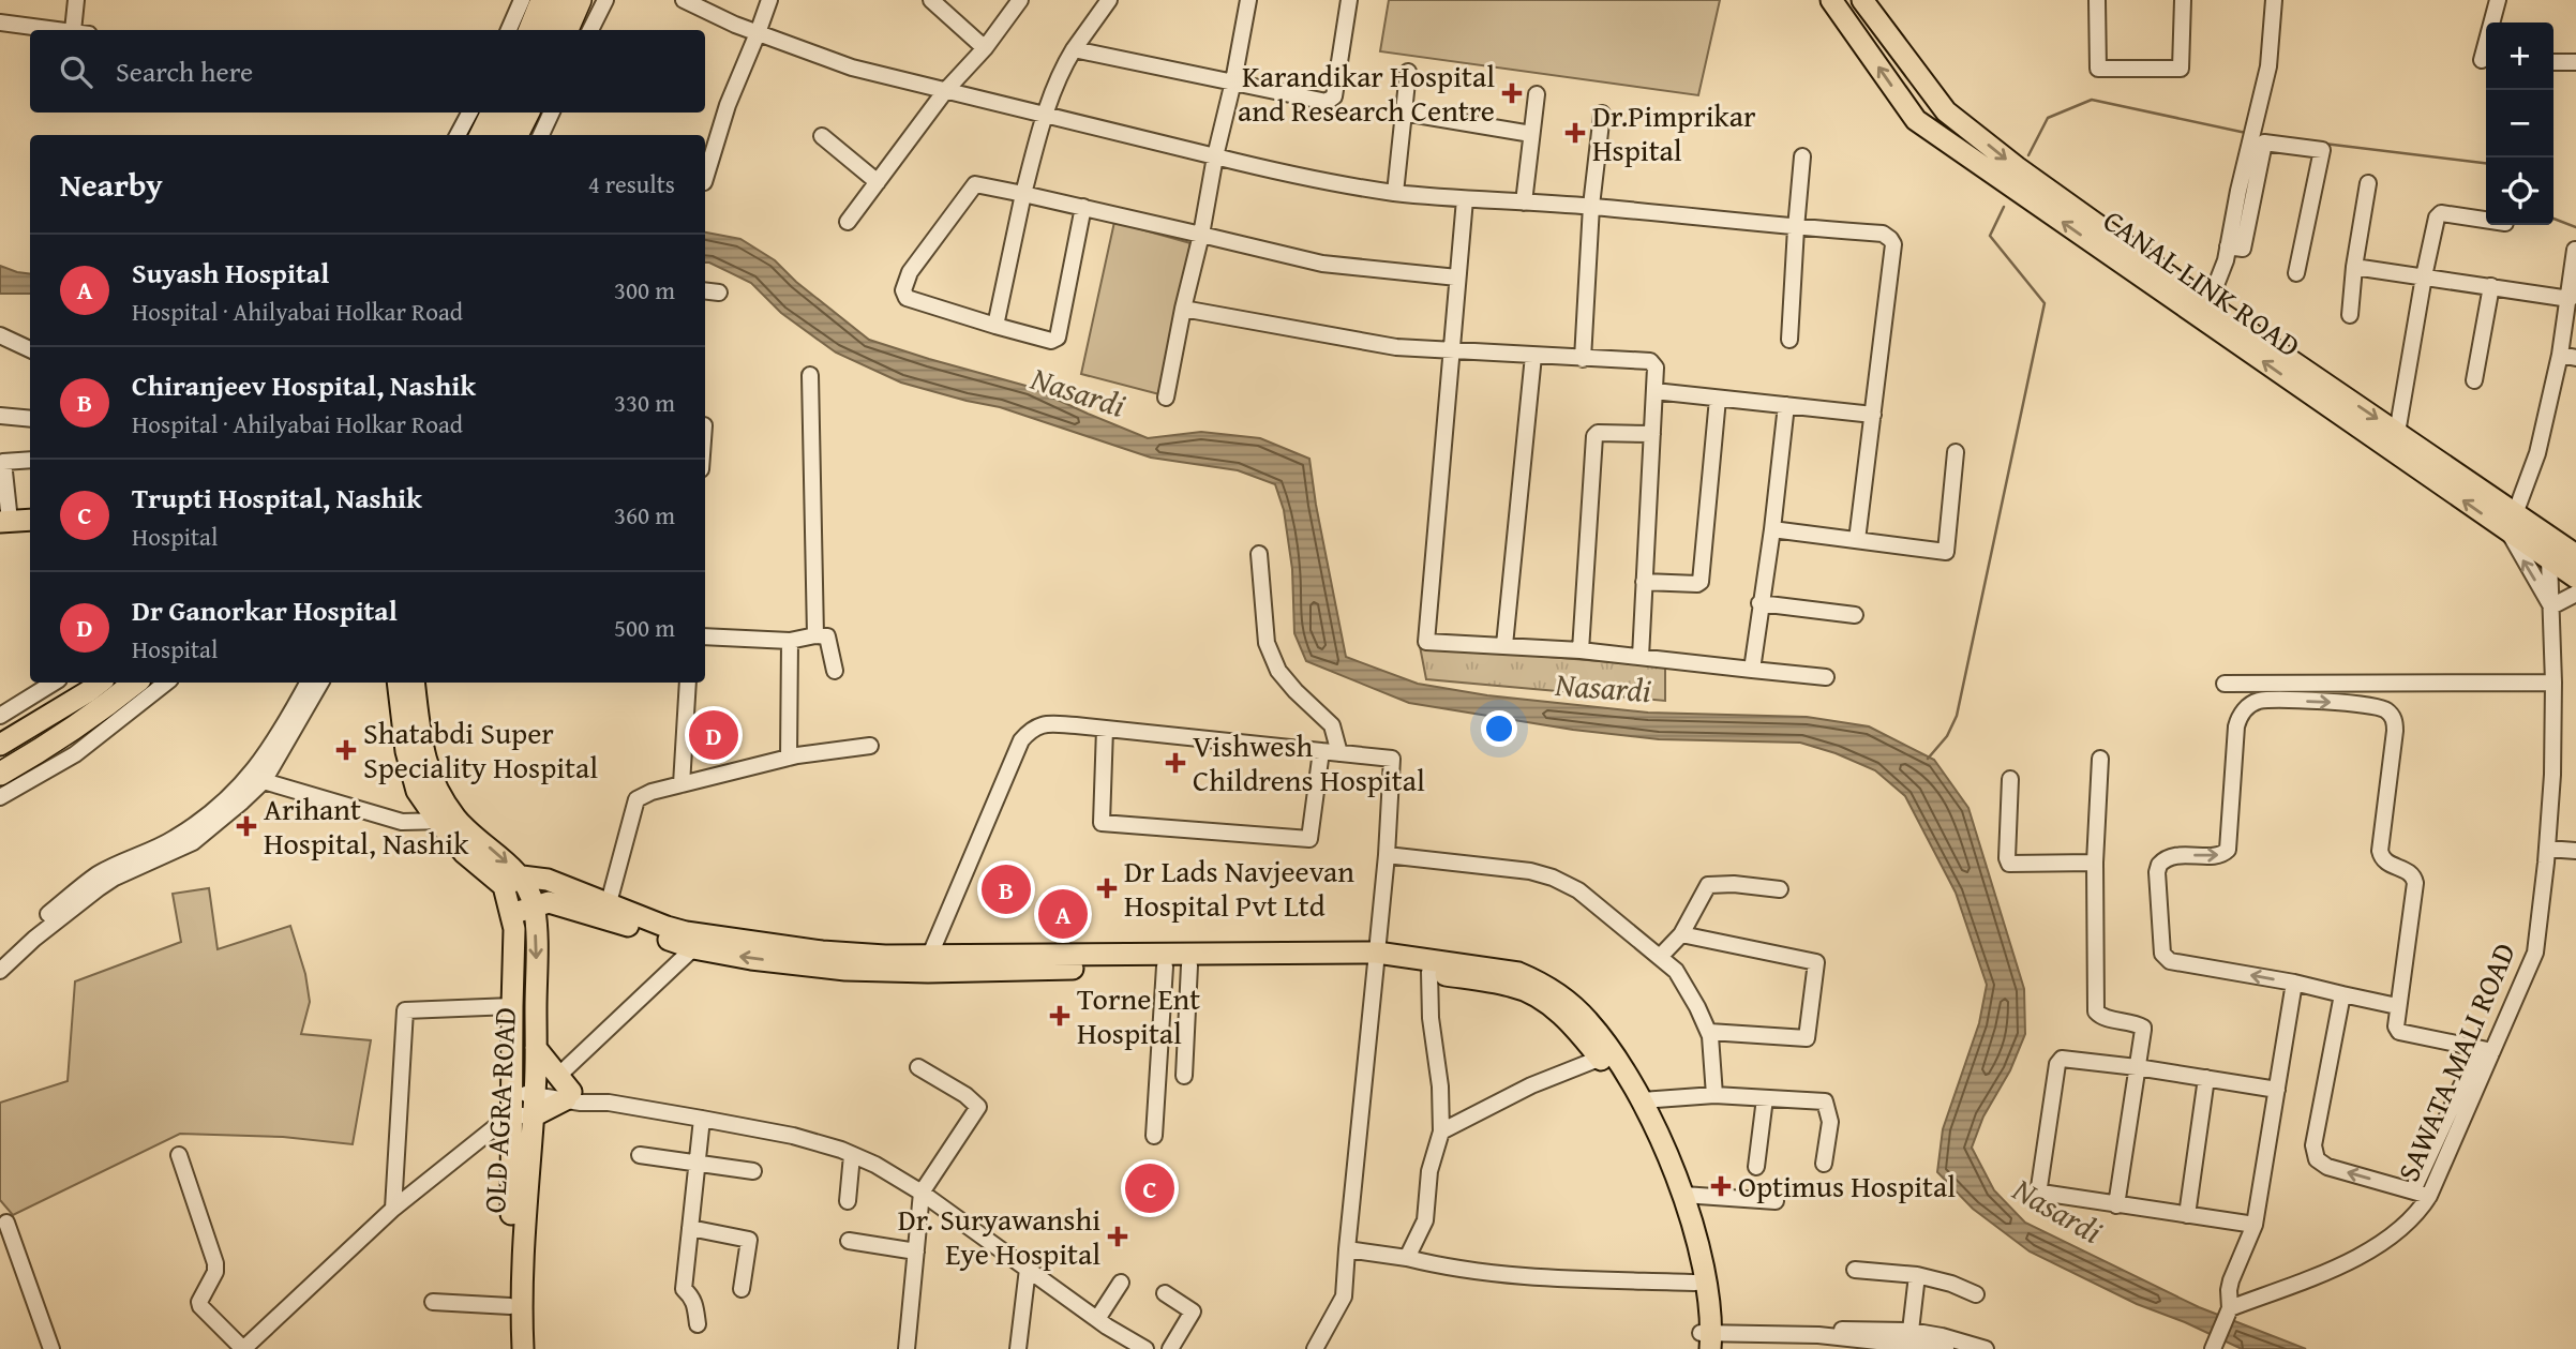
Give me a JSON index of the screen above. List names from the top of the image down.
{
  "streets": {
    "main road": ["CANAL LINK ROAD", "OLD AGRA ROAD"],
    "street": ["SAWATA MALI ROAD"]
  },
  "crossings": [
    ["CANAL LINK ROAD", "SAWATA MALI ROAD"]
  ],
  "water": ["Nasardi"],
  "places": {
    "health": [
      "Karandikar Hospital and Research Centre",
      "Dr.Pimprikar Hspital",
      "Shatabdi Super Speciality Hospital",
      "Vishwesh Childrens Hospital",
      "Arihant Hospital, Nashik",
      "Dr Lads Navjeevan Hospital Pvt Ltd",
      "Torne Ent Hospital",
      "Optimus Hospital",
      "Dr. Suryawanshi Eye Hospital"
    ]
  },
  "page": {
    "map_buttons": ["+", "−"],
    "search": "Search here",
    "heading": ["Nearby", "4 results"],
    "list": [
      {
        "mark": "A",
        "name": "Suyash Hospital",
        "note": "Hospital · Ahilyabai Holkar Road",
        "value": "300 m"
      },
      {
        "mark": "B",
        "name": "Chiranjeev Hospital, Nashik",
        "note": "Hospital · Ahilyabai Holkar Road",
        "value": "330 m"
      },
      {
        "mark": "C",
        "name": "Trupti Hospital, Nashik",
        "note": "Hospital",
        "value": "360 m"
      },
      {
        "mark": "D",
        "name": "Dr Ganorkar Hospital",
        "note": "Hospital",
        "value": "500 m"
      }
    ],
    "pins": [
      "D",
      "B",
      "A",
      "C"
    ]
  }
}
